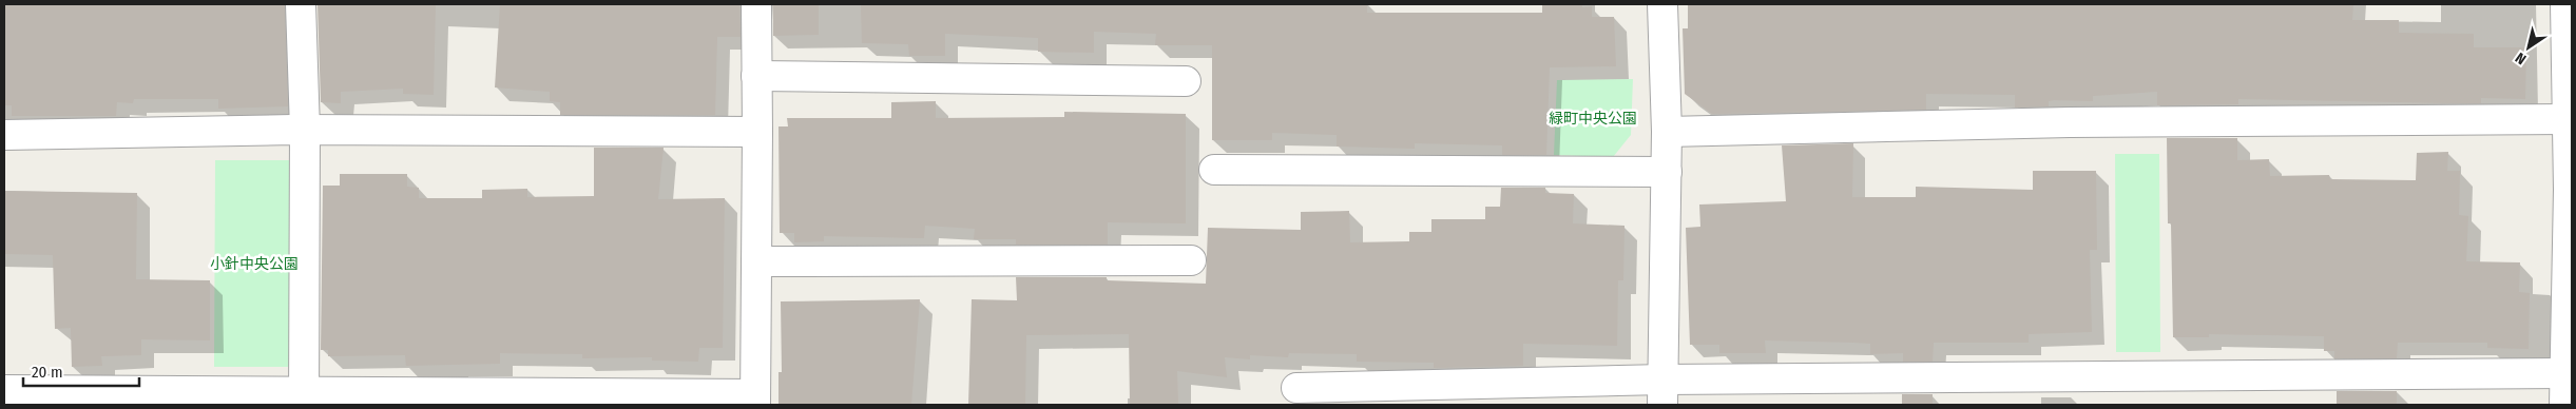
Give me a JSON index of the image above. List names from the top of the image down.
{
  "parks": ["緑町中央公園", "小針中央公園"],
  "scale_bar": "20 m",
  "north": "bottom left"
}
